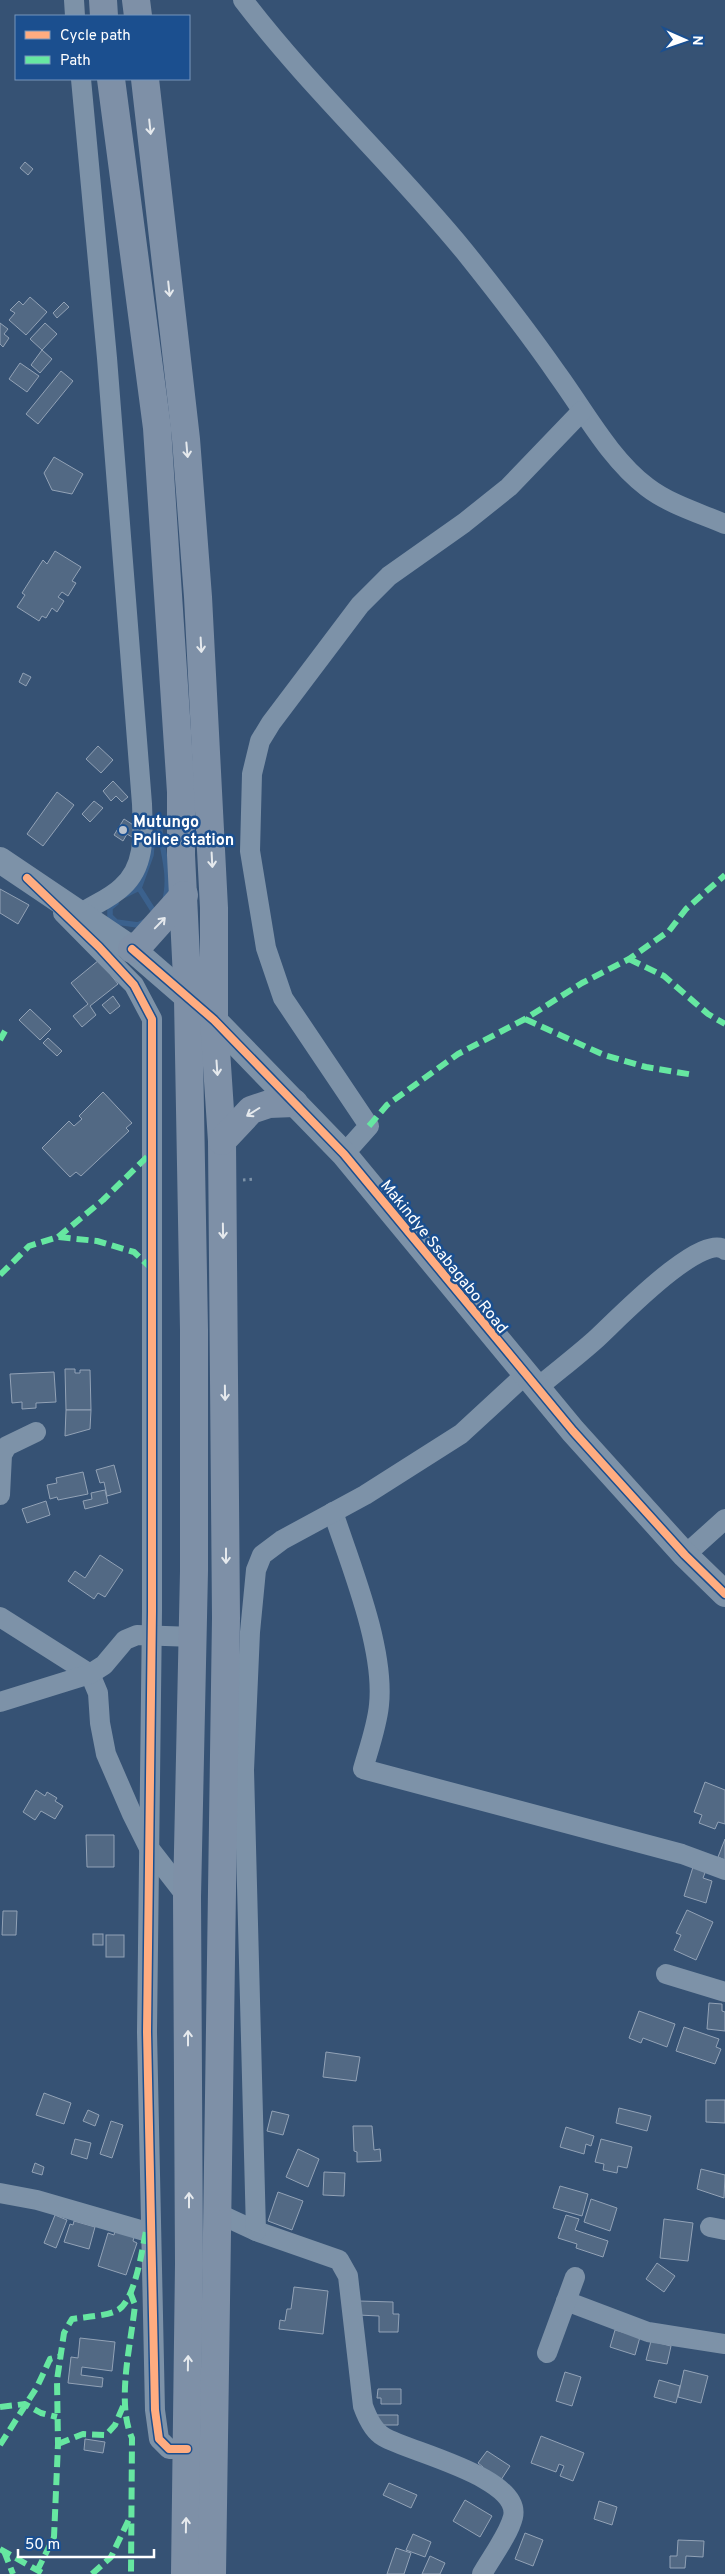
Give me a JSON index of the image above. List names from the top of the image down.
{
  "streets": {
    "street": ["Makindye Ssabagabo Road"]
  },
  "places": ["Mutungo Police station"],
  "legend": ["Cycle path", "Path"],
  "scale_bar": "50 m",
  "north": "right"
}
